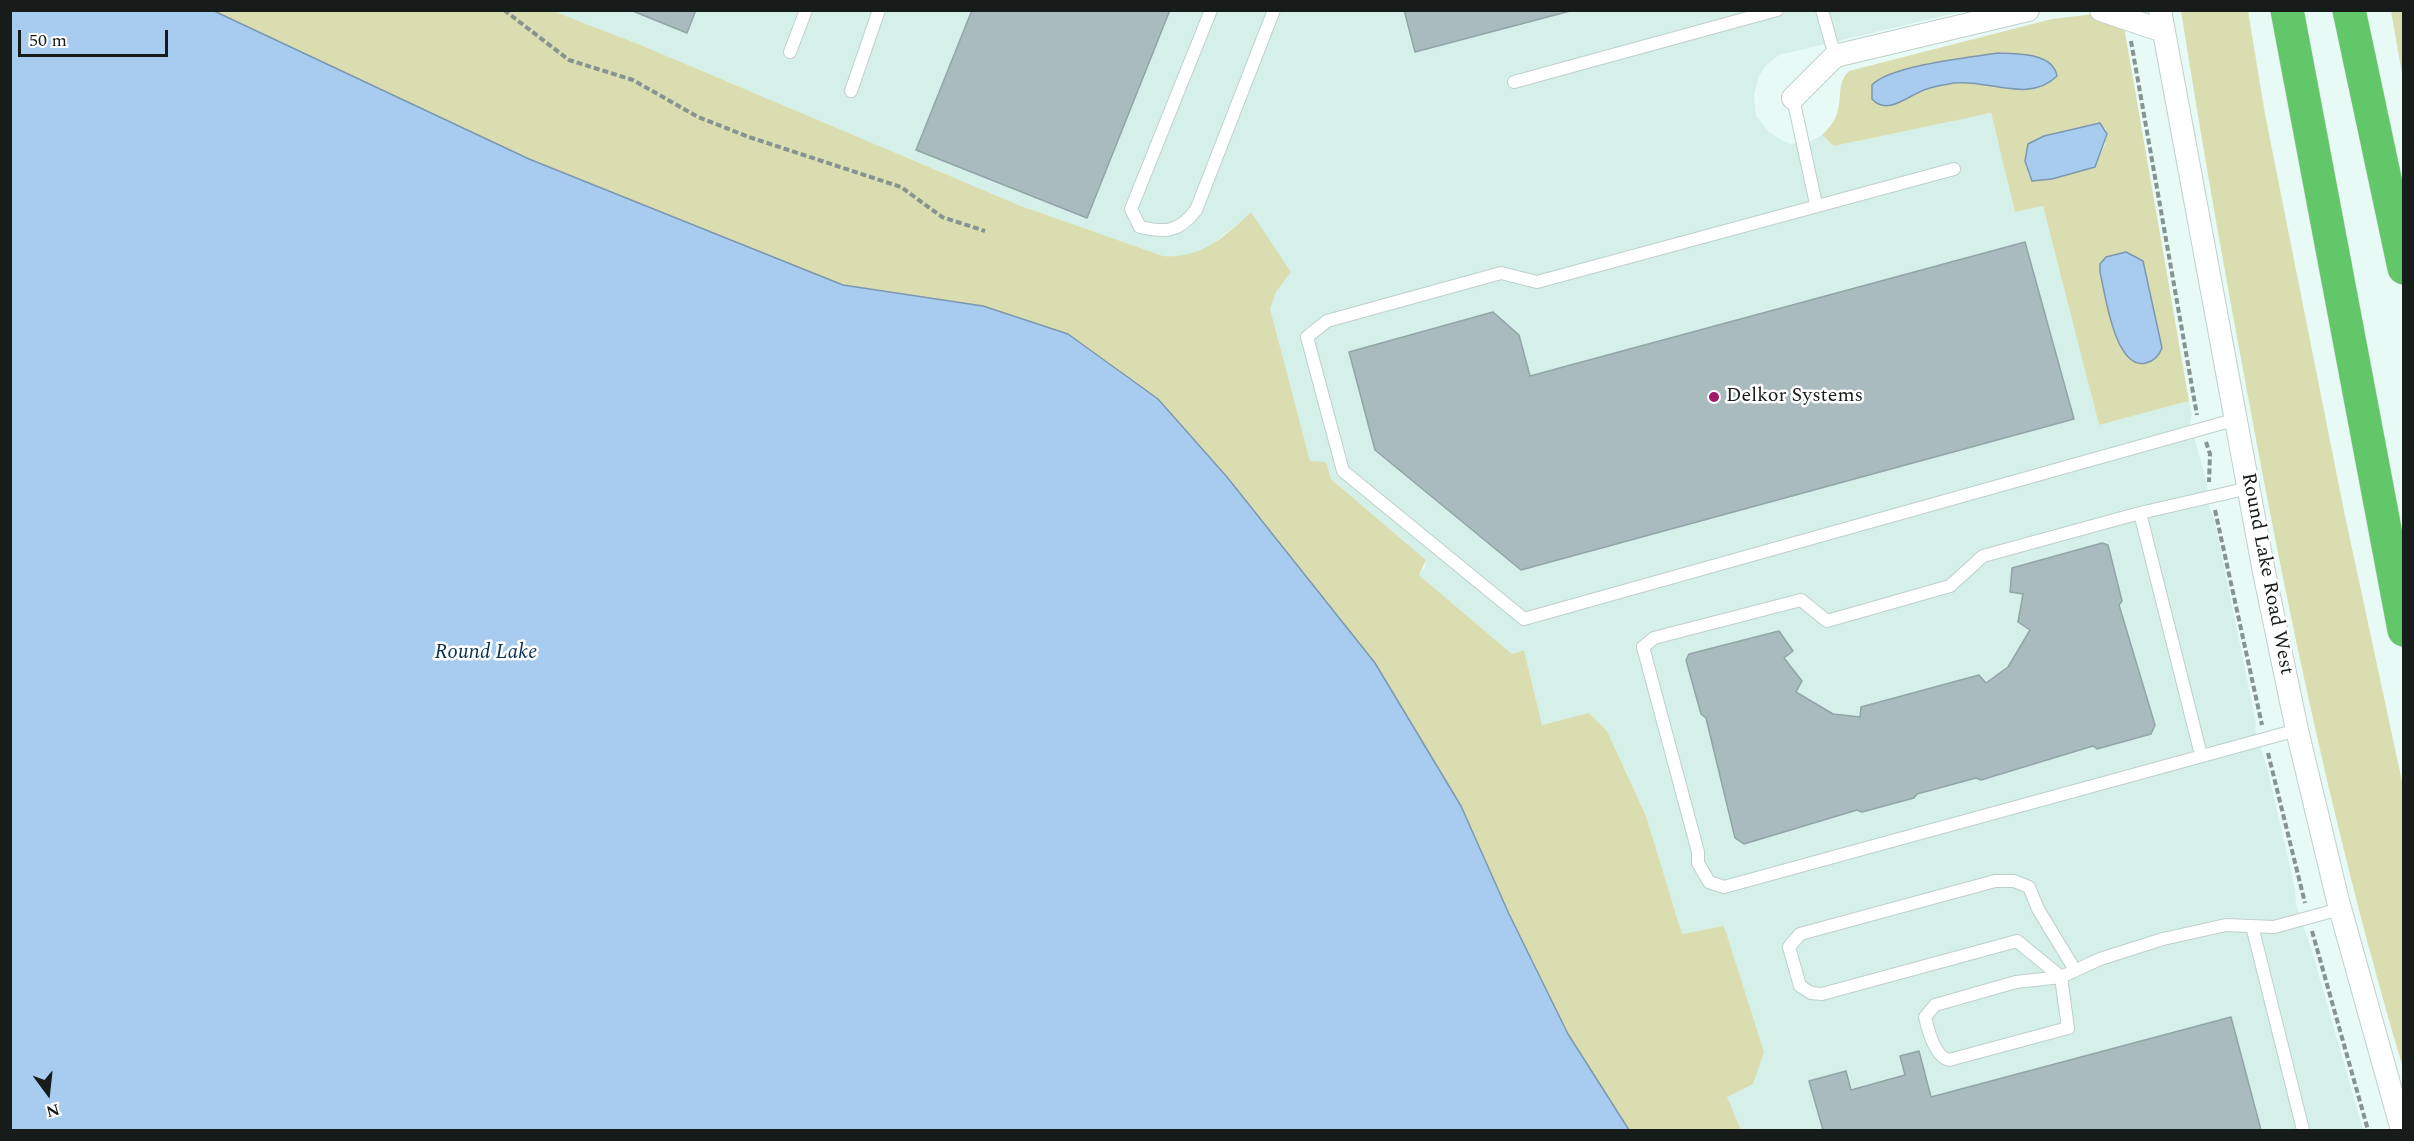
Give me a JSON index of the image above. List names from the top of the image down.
{
  "streets": {
    "street": ["Round Lake Road West"]
  },
  "water": ["Round Lake"],
  "places": ["Delkor Systems"],
  "scale_bar": "50 m",
  "north": "bottom"
}
